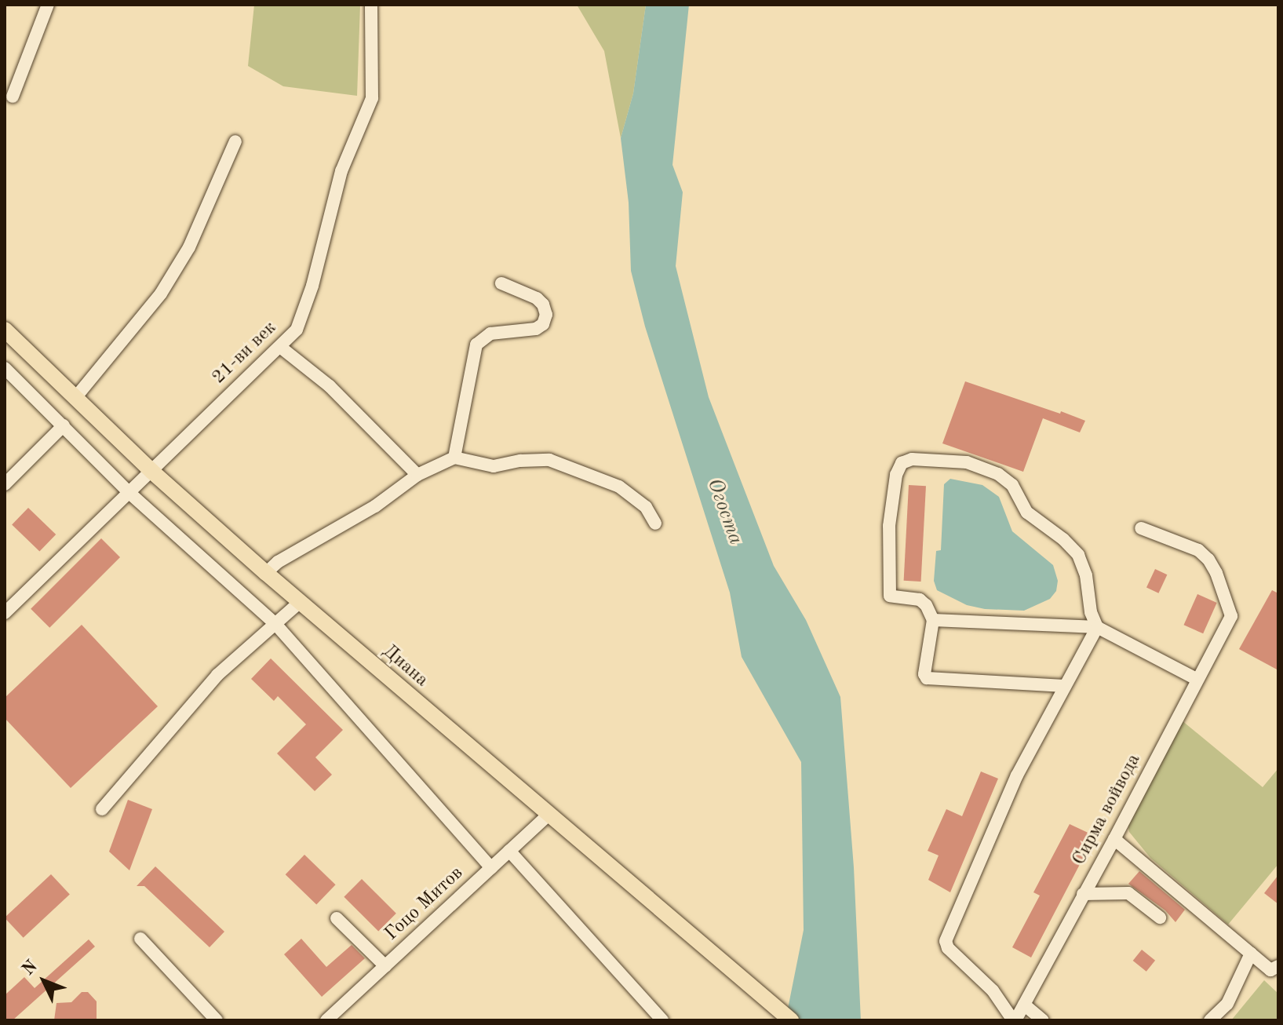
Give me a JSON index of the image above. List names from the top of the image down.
{
  "streets": {
    "main road": ["Диана"],
    "street": ["21-ви век", "Сирма войвода", "Гоцо Митов"]
  },
  "crossings": [
    ["21-ви век", "Диана"],
    ["Диана", "Гоцо Митов"]
  ],
  "water": ["Огоста"],
  "north": "top left"
}
